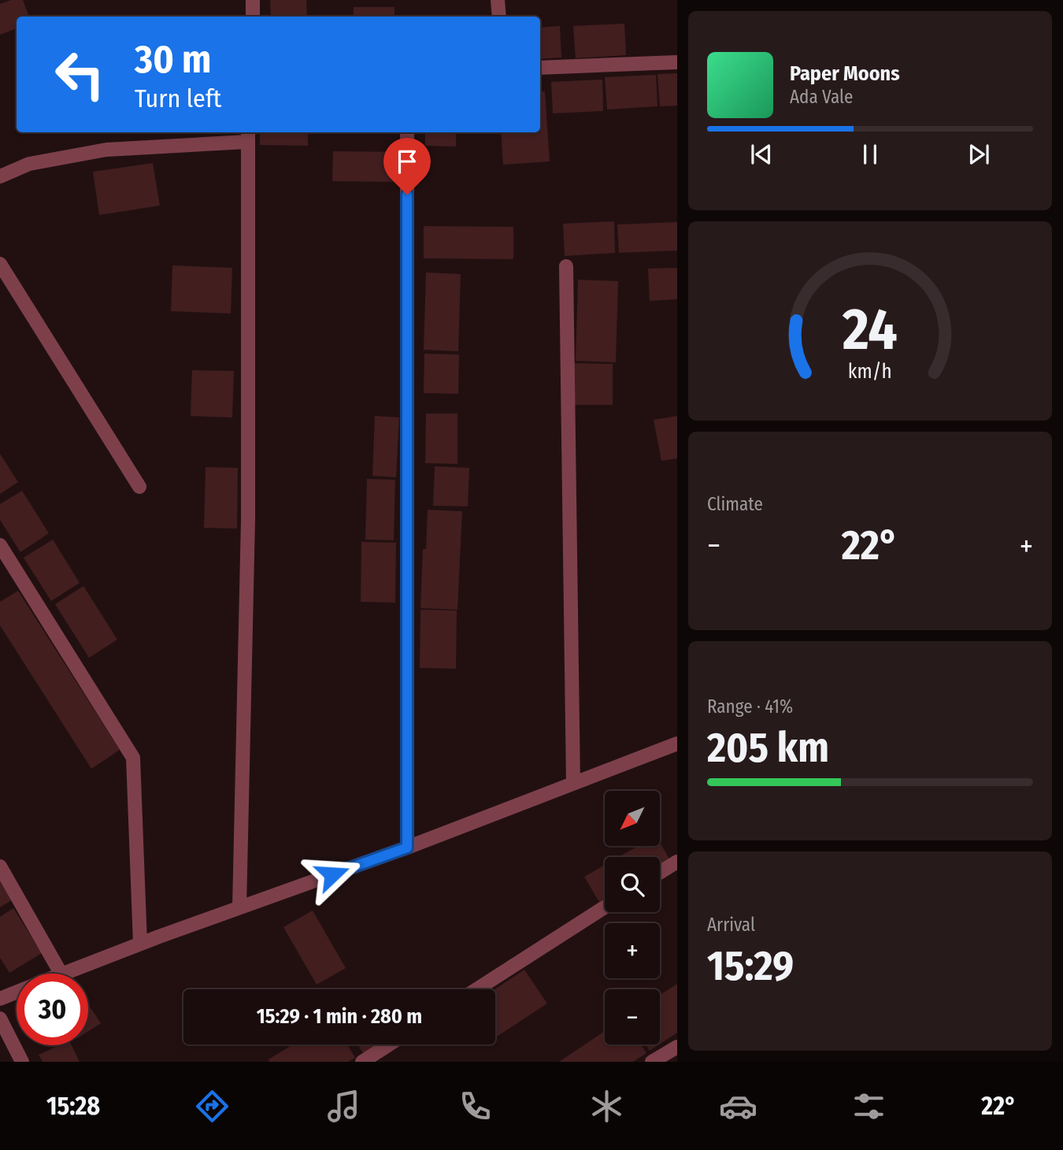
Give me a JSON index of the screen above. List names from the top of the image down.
{
  "north": "bottom left",
  "page": {
    "turn": ["30 m", "Turn left"],
    "song": ["Paper Moons", "Ada Vale"],
    "tile": [
      "Climate",
      ["Range · 41%", "205 km"],
      ["Arrival", "15:29"]
    ],
    "heat": ["−", "22°", "+"],
    "map_buttons": ["+", "−"],
    "limit": "30",
    "trip": "15:29 · 1 min · 280 m",
    "tabs": ["15:28", "22°"],
    "gauge": ["24", "km/h"]
  }
}
